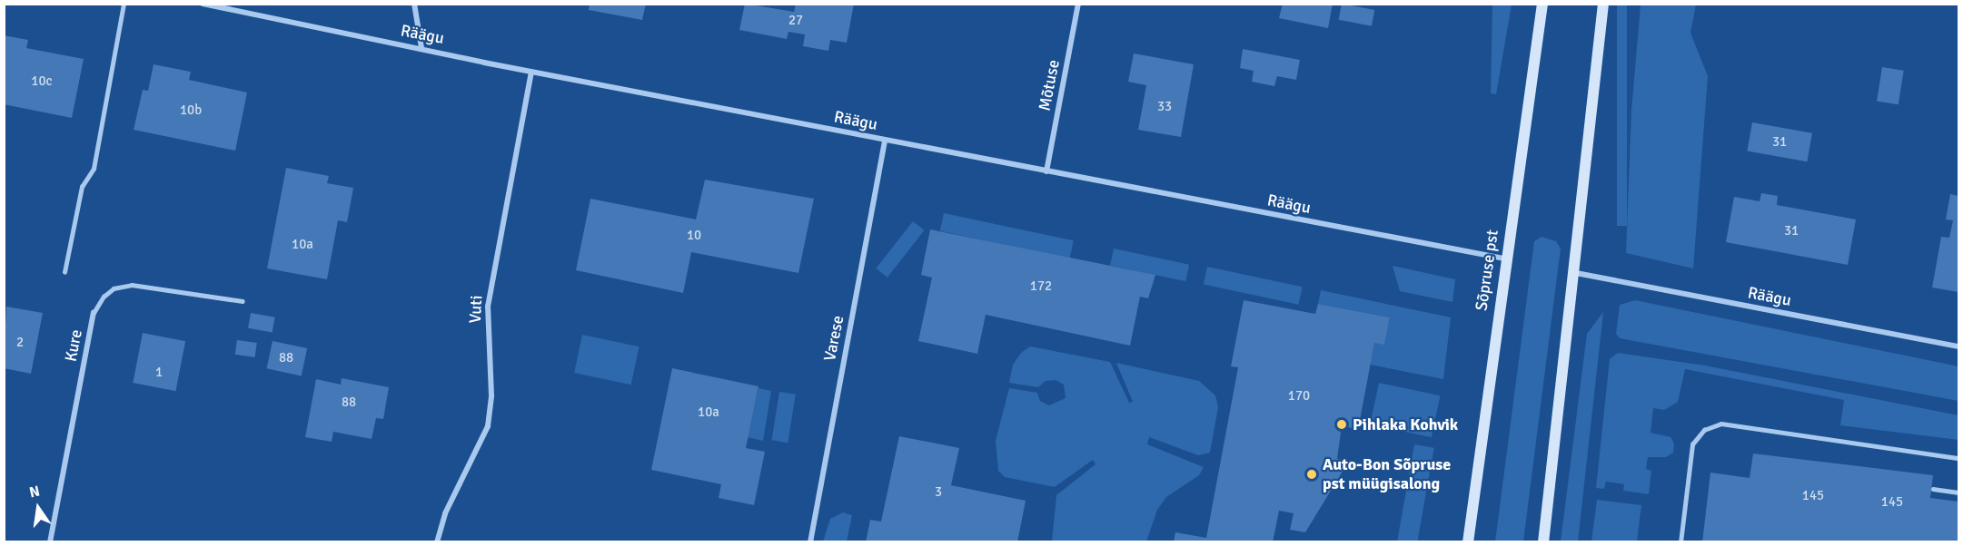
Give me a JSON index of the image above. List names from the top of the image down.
{
  "streets": {
    "main road": ["Sõpruse pst"],
    "street": [
      "Räägu",
      "Mõtuse",
      "Vuti",
      "Varese",
      "Kure"
    ]
  },
  "crossings": [
    ["Räägu", "Mõtuse"],
    ["Räägu", "Sõpruse pst"],
    ["Räägu", "Vuti"],
    ["Räägu", "Varese"]
  ],
  "places": ["Pihlaka Kohvik", "Auto-Bon Sõpruse pst müügisalong"],
  "house_numbers": [
    "27",
    "10c",
    "33",
    "10b",
    "31",
    "31",
    "10",
    "10a",
    "172",
    "2",
    "88",
    "1",
    "170",
    "88",
    "10a",
    "3",
    "145",
    "145"
  ],
  "north": "top"
}
